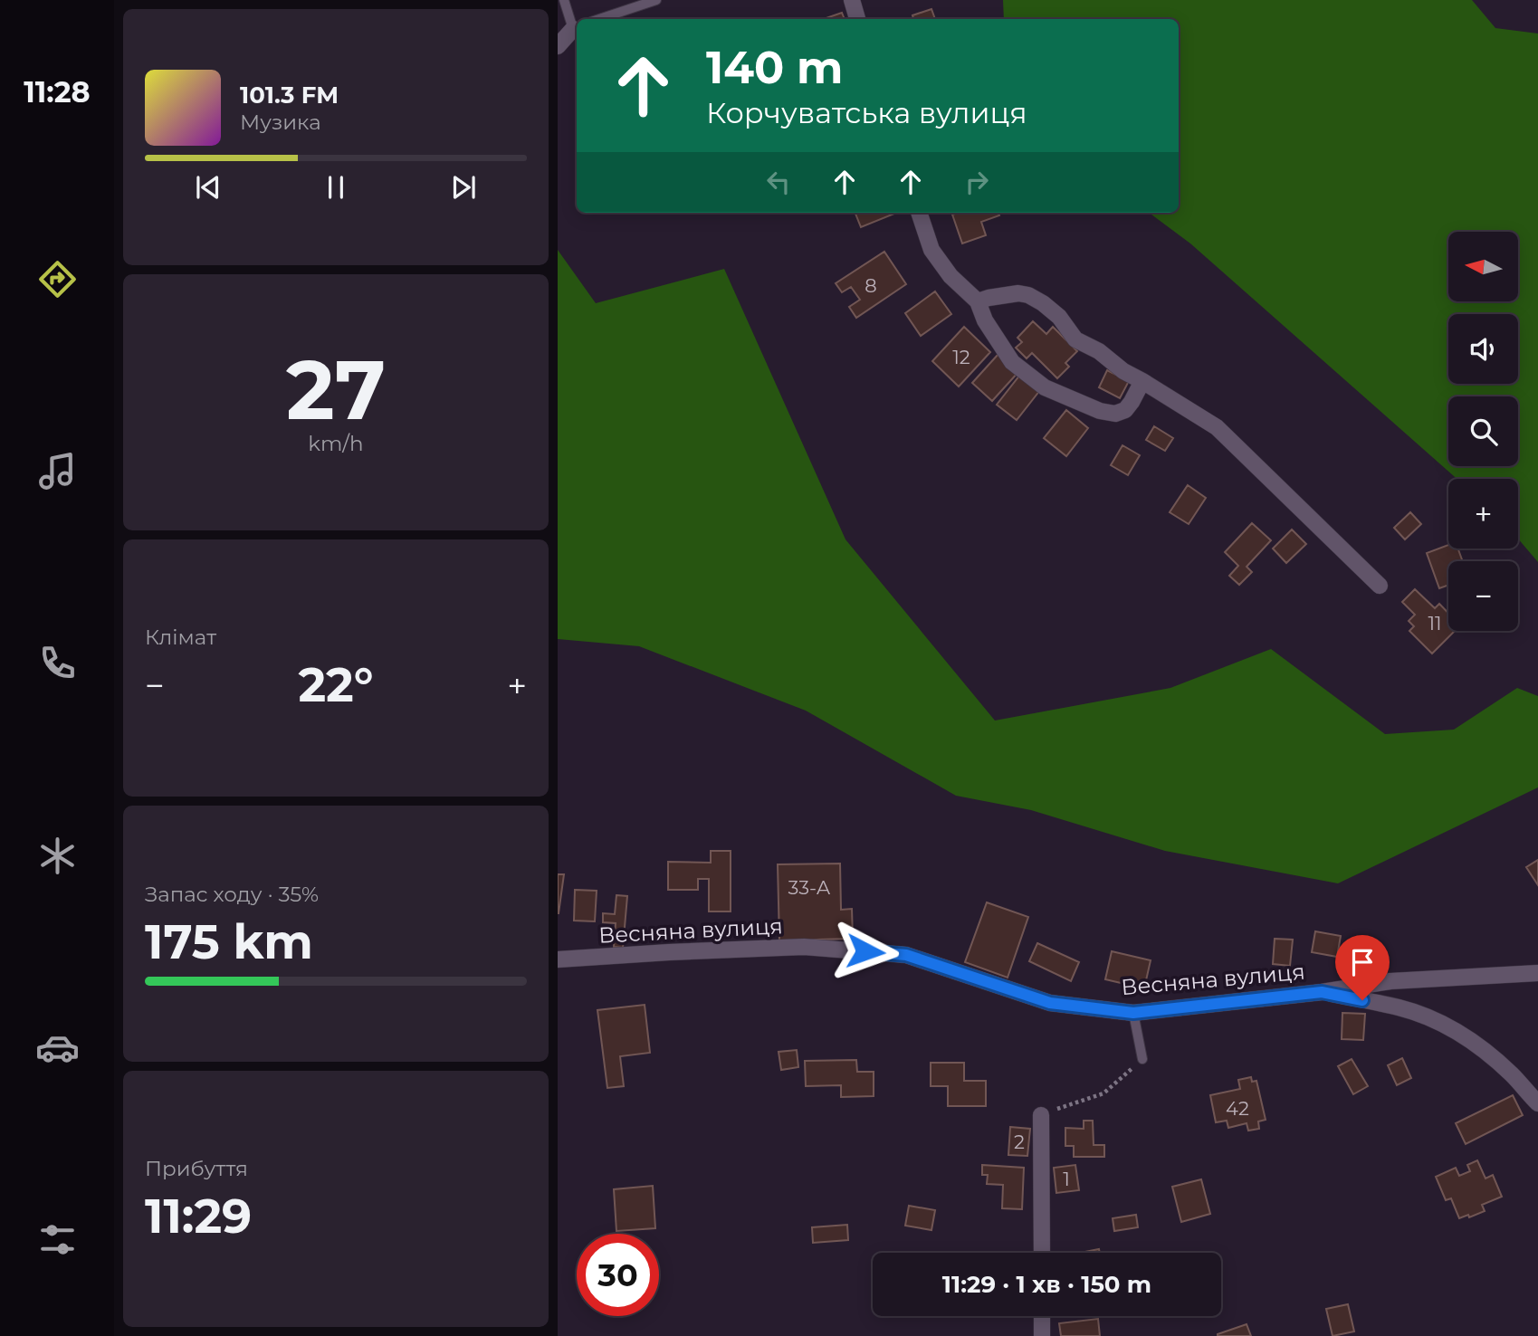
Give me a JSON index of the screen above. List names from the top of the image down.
{
  "streets": {
    "street": ["Весняна вулиця"]
  },
  "house_numbers": [
    "8",
    "12",
    "11",
    "33-А",
    "42",
    "2",
    "1"
  ],
  "north": "left",
  "page": {
    "tabs": "11:28",
    "turn": ["140 m", "Корчуватська вулиця"],
    "song": ["101.3 FM", "Музика"],
    "map_buttons": ["+", "−"],
    "tile": [
      ["27", "km/h"],
      "Клімат",
      ["Запас ходу · 35%", "175 km"],
      ["Прибуття", "11:29"]
    ],
    "heat": ["−", "22°", "+"],
    "limit": "30",
    "trip": "11:29 · 1 хв · 150 m"
  }
}
